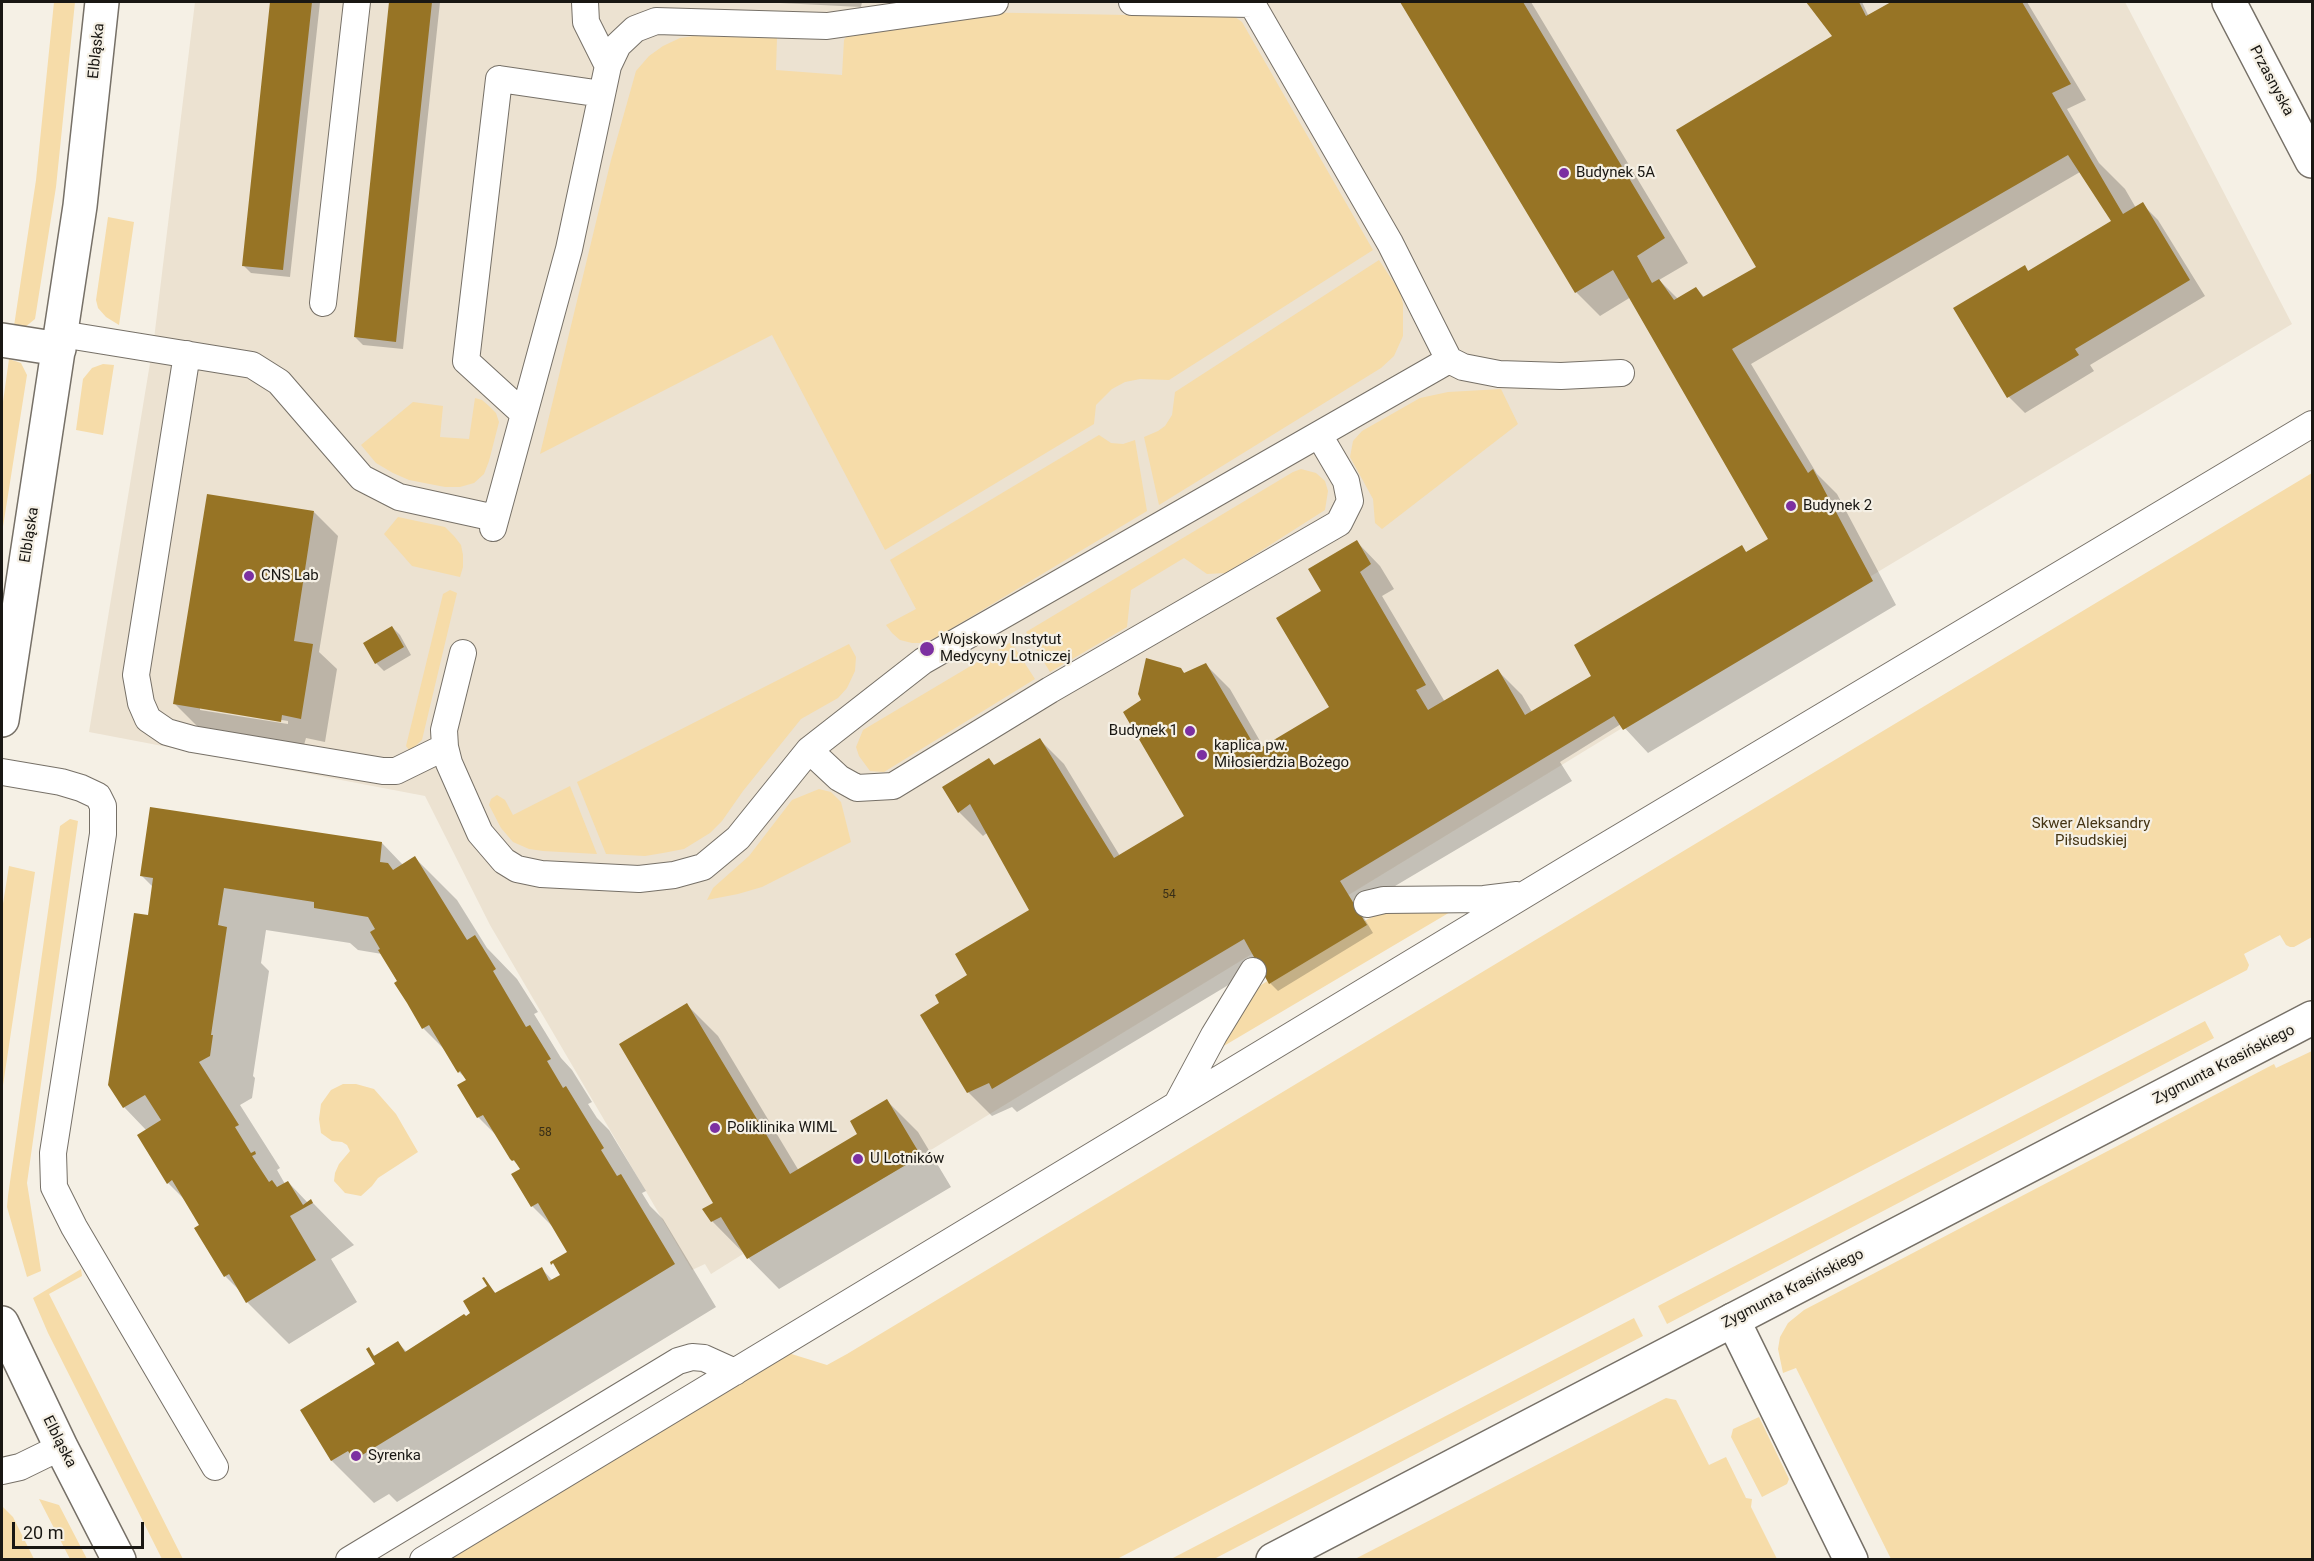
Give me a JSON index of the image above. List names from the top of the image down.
{
  "streets": {
    "street": ["Elbląska", "Przasnyska", "Zygmunta Krasińskiego"]
  },
  "parks": ["Skwer Aleksandry Piłsudskiej"],
  "places": [
    "Budynek 5A",
    "Budynek 2",
    "CNS Lab",
    "Wojskowy Instytut Medycyny Lotniczej",
    "Budynek 1",
    "kaplica pw. Miłosierdzia Bożego",
    "Poliklinika WIML",
    "U Lotników",
    "Syrenka"
  ],
  "house_numbers": ["54", "58"],
  "scale_bar": "20 m"
}
